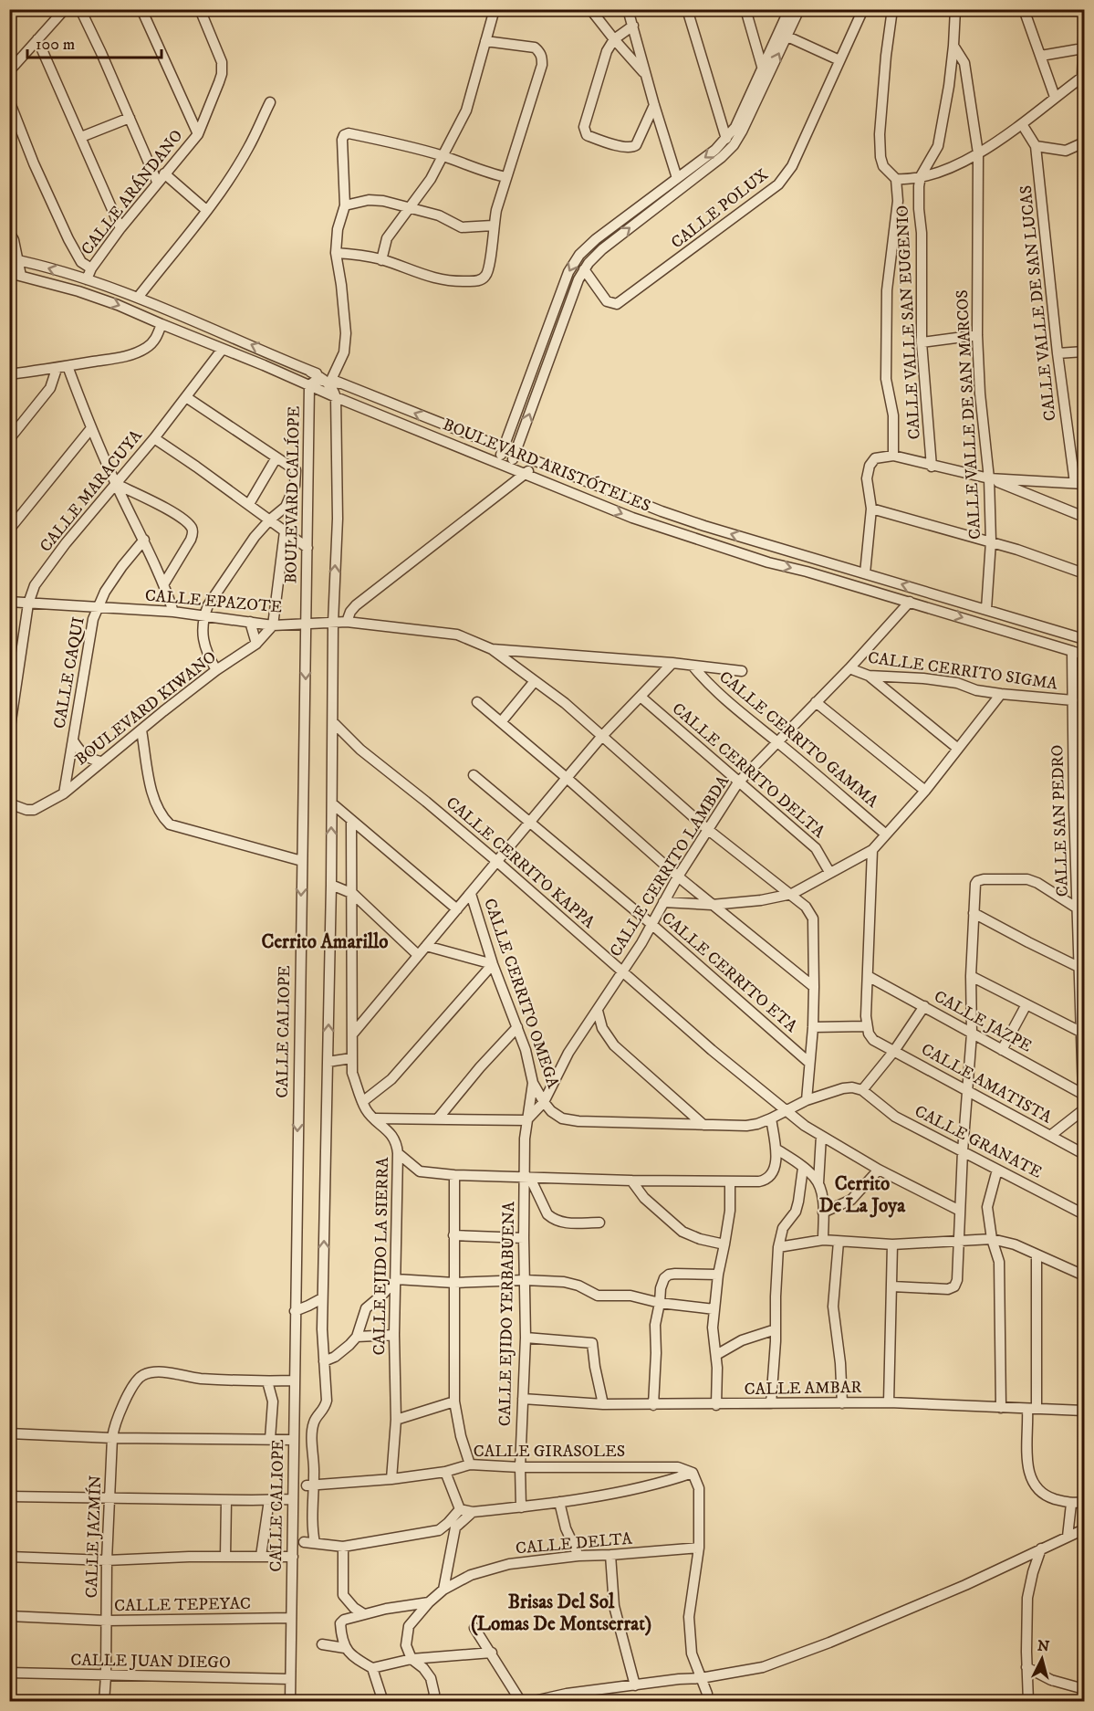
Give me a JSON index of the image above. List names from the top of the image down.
{
  "streets": {
    "street": [
      "CALLE ARÁNDANO",
      "CALLE POLUX",
      "CALLE VALLE DE SAN LUCAS",
      "CALLE VALLE SAN EUGENIO",
      "CALLE VALLE DE SAN MARCOS",
      "BOULEVARD ARISTÓTELES",
      "CALLE MARACUYA",
      "BOULEVARD CALÍOPE",
      "CALLE EPAZOTE",
      "CALLE CERRITO SIGMA",
      "CALLE CAQUI",
      "BOULEVARD KIWANO",
      "CALLE CERRITO GAMMA",
      "CALLE CERRITO DELTA",
      "CALLE SAN PEDRO",
      "CALLE CERRITO KAPPA",
      "CALLE CERRITO LAMBDA",
      "CALLE CERRITO ETA",
      "CALLE CERRITO OMEGA",
      "CALLE JAZPE",
      "CALLE CALIOPE",
      "CALLE AMATISTA",
      "CALLE GRANATE",
      "CALLE EJIDO LA SIERRA",
      "CALLE EJIDO YERBABUENA",
      "CALLE AMBAR",
      "CALLE GIRASOLES",
      "CALLE JAZMÍN",
      "CALLE DELTA",
      "CALLE TEPEYAC",
      "CALLE JUAN DIEGO"
    ]
  },
  "crossings": [
    ["CALLE ARÁNDANO", "BOULEVARD ARISTÓTELES"],
    ["CALLE VALLE DE SAN MARCOS", "BOULEVARD ARISTÓTELES"],
    ["BOULEVARD ARISTÓTELES", "CALLE MARACUYA"],
    ["BOULEVARD ARISTÓTELES", "BOULEVARD CALÍOPE"],
    ["BOULEVARD ARISTÓTELES", "CALLE SAN PEDRO"],
    ["BOULEVARD ARISTÓTELES", "CALLE CERRITO LAMBDA"],
    ["CALLE MARACUYA", "CALLE EPAZOTE"],
    ["BOULEVARD CALÍOPE", "CALLE EPAZOTE"],
    ["BOULEVARD CALÍOPE", "CALLE CALIOPE"],
    ["CALLE EPAZOTE", "CALLE CAQUI"],
    ["CALLE EPAZOTE", "BOULEVARD KIWANO"],
    ["CALLE EPAZOTE", "CALLE CERRITO GAMMA"],
    ["CALLE EPAZOTE", "CALLE CALIOPE"],
    ["CALLE CERRITO SIGMA", "CALLE SAN PEDRO"],
    ["CALLE CERRITO SIGMA", "CALLE CERRITO LAMBDA"],
    ["CALLE CAQUI", "BOULEVARD KIWANO"],
    ["CALLE CERRITO GAMMA", "CALLE CERRITO LAMBDA"],
    ["CALLE CERRITO DELTA", "CALLE CERRITO LAMBDA"],
    ["CALLE SAN PEDRO", "CALLE JAZPE"],
    ["CALLE CERRITO KAPPA", "CALLE CERRITO LAMBDA"],
    ["CALLE CERRITO LAMBDA", "CALLE CERRITO ETA"],
    ["CALLE CERRITO LAMBDA", "CALLE CERRITO OMEGA"],
    ["CALLE CERRITO LAMBDA", "CALLE EJIDO YERBABUENA"],
    ["CALLE CERRITO OMEGA", "CALLE EJIDO YERBABUENA"],
    ["CALLE CALIOPE", "CALLE TEPEYAC"],
    ["CALLE CALIOPE", "CALLE JUAN DIEGO"],
    ["CALLE EJIDO LA SIERRA", "CALLE GIRASOLES"],
    ["CALLE EJIDO YERBABUENA", "CALLE AMBAR"],
    ["CALLE EJIDO YERBABUENA", "CALLE GIRASOLES"],
    ["CALLE JAZMÍN", "CALLE TEPEYAC"],
    ["CALLE JAZMÍN", "CALLE JUAN DIEGO"]
  ],
  "districts": ["Cerrito Amarillo", "Cerrito De La Joya", "Brisas Del Sol (Lomas De Montserrat)"],
  "scale_bar": "100 m",
  "north": "top"
}
